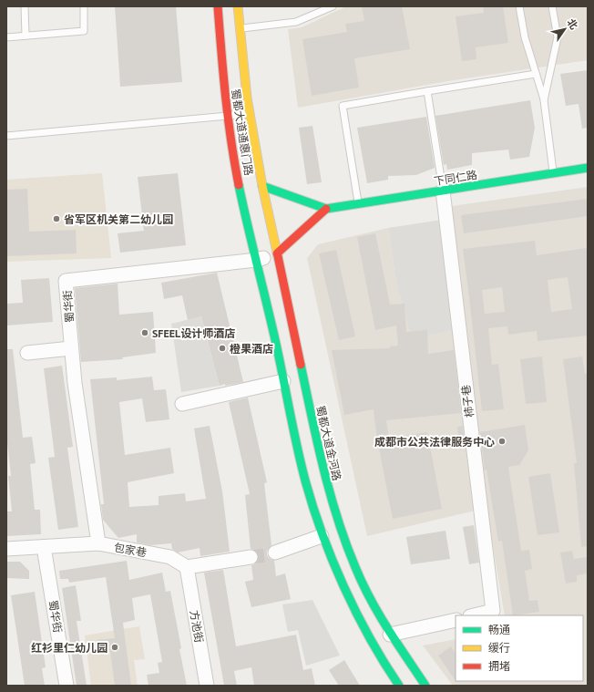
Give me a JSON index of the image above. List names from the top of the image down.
{
  "streets": {
    "main road": ["蜀都大道通惠门路", "下同仁路", "蜀都大道金河路"],
    "street": [
      "蜀华街",
      "柿子巷",
      "包家巷",
      "方池街"
    ]
  },
  "crossings": [
    ["蜀都大道通惠门路", "下同仁路"],
    ["蜀都大道通惠门路", "蜀华街"],
    ["蜀都大道通惠门路", "蜀都大道金河路"],
    ["下同仁路", "柿子巷"],
    ["下同仁路", "蜀都大道金河路"],
    ["蜀华街", "蜀都大道金河路"],
    ["蜀华街", "包家巷"],
    ["包家巷", "方池街"]
  ],
  "places": [
    "省军区机关第二幼儿园",
    "SFEEL设计师酒店",
    "橙果酒店",
    "成都市公共法律服务中心",
    "红衫里仁幼儿园"
  ],
  "legend": ["畅通", "缓行", "拥堵"],
  "north": "top right"
}
